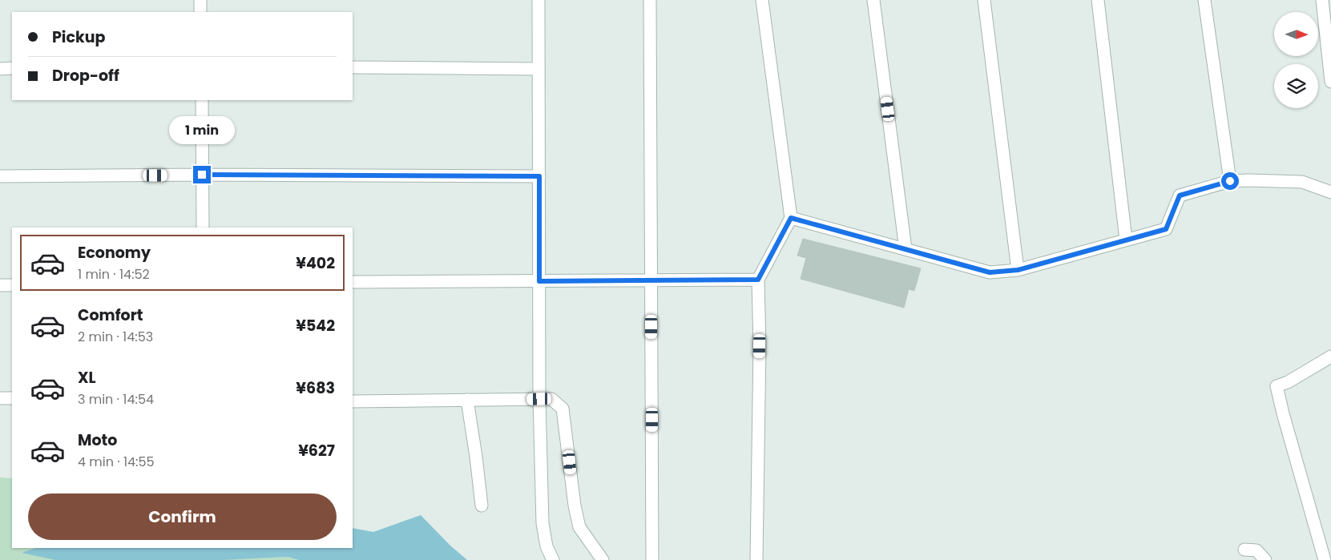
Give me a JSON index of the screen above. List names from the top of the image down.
{
  "north": "right",
  "page": {
    "banner": ["Pickup", "Drop-off"],
    "bubble": "1 min",
    "list": [
      {
        "name": "Economy",
        "note": "1 min · 14:52",
        "value": "¥402"
      },
      {
        "name": "Comfort",
        "note": "2 min · 14:53",
        "value": "¥542"
      },
      {
        "name": "XL",
        "note": "3 min · 14:54",
        "value": "¥683"
      },
      {
        "name": "Moto",
        "note": "4 min · 14:55",
        "value": "¥627"
      }
    ],
    "buttons": "Confirm"
  }
}
